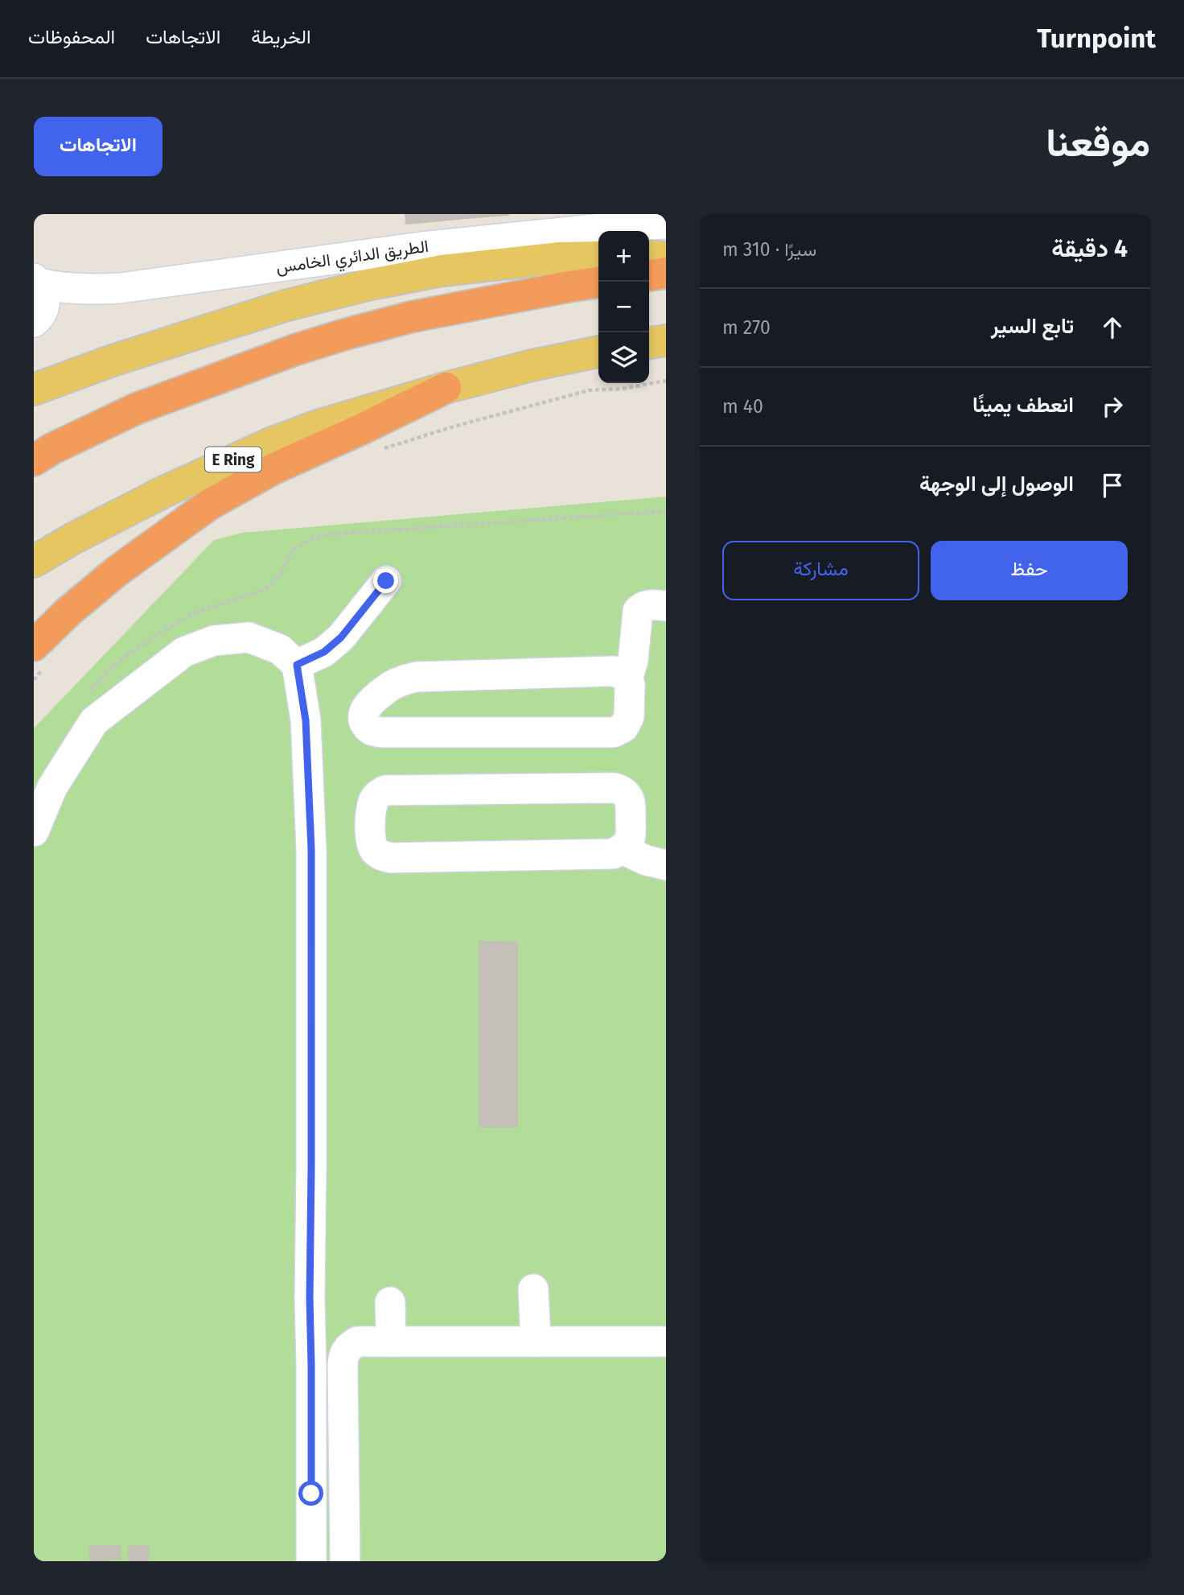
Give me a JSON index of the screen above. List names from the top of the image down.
{
  "streets": {
    "main road": ["E Ring"],
    "street": ["الطريق الدائري الخامس"]
  },
  "page": {
    "header": "Turnpoint",
    "nav": ["الخريطة", "الاتجاهات", "المحفوظات"],
    "title": "موقعنا",
    "buttons": [
      "الاتجاهات",
      ["حفظ", "مشاركة"]
    ],
    "heading": ["4 دقيقة", "سيرًا · 310 m"],
    "map_buttons": ["+", "−"],
    "list": [
      ["تابع السير", "270 m"],
      ["انعطف يمينًا", "40 m"],
      "الوصول إلى الوجهة"
    ]
  }
}
